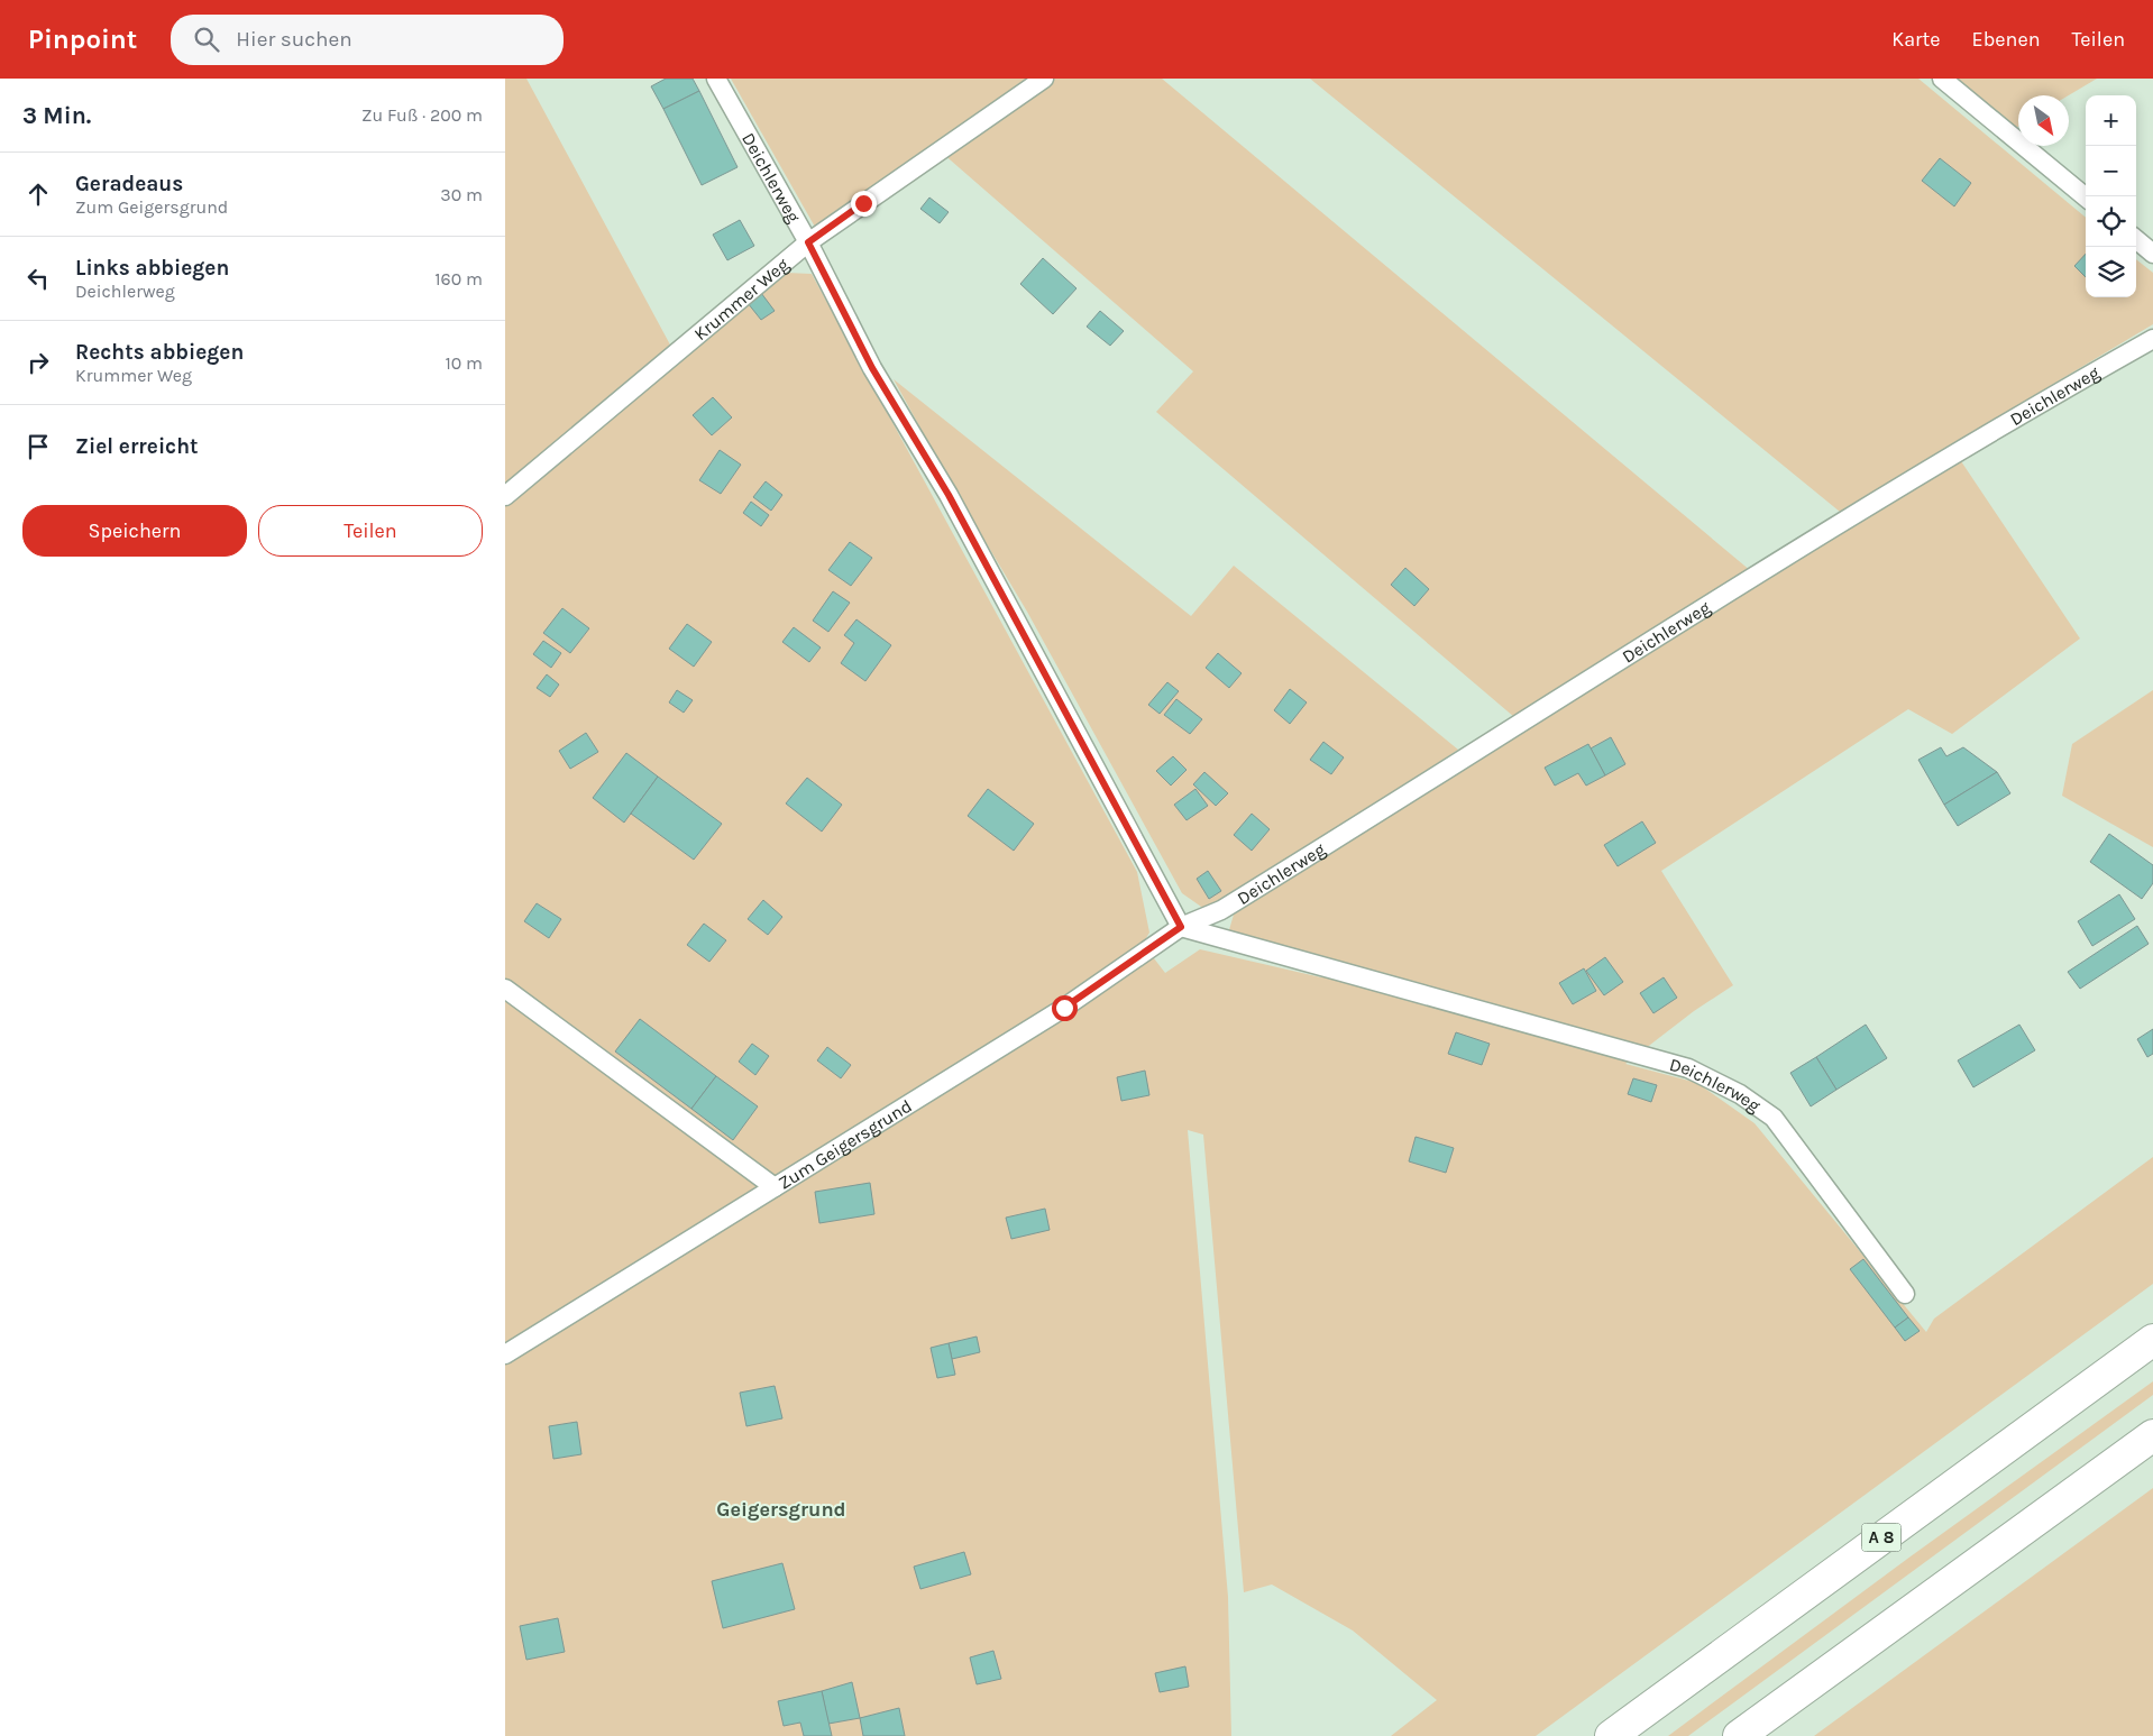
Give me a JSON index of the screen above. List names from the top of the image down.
{
  "streets": {
    "highway": ["A 8"],
    "lane": ["Deichlerweg", "Krummer Weg", "Zum Geigersgrund"]
  },
  "crossings": [
    ["Deichlerweg", "Krummer Weg"],
    ["Deichlerweg", "Zum Geigersgrund"]
  ],
  "districts": ["Geigersgrund"],
  "north": "bottom right",
  "page": {
    "header": "Pinpoint",
    "search": "Hier suchen",
    "nav": ["Karte", "Ebenen", "Teilen"],
    "heading": ["3 Min.", "Zu Fuß · 200 m"],
    "map_buttons": ["+", "−"],
    "list": [
      ["Geradeaus", "Zum Geigersgrund", "30 m"],
      ["Links abbiegen", "Deichlerweg", "160 m"],
      ["Rechts abbiegen", "Krummer Weg", "10 m"],
      "Ziel erreicht"
    ],
    "buttons": ["Speichern", "Teilen"]
  }
}
